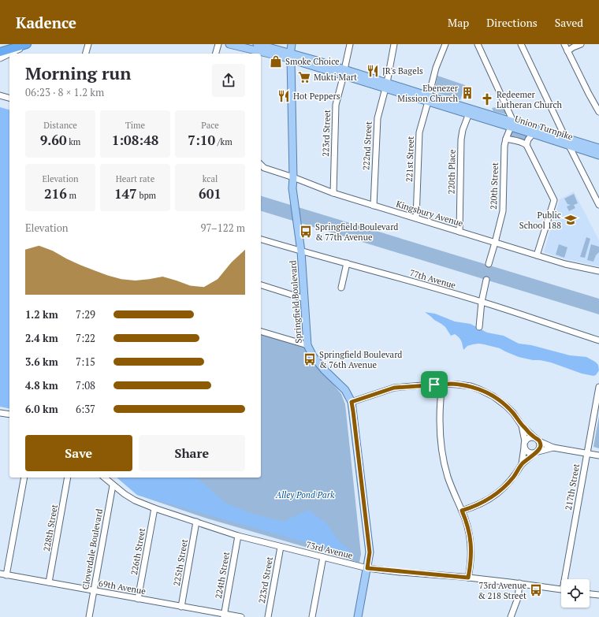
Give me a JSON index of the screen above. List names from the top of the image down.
{
  "streets": {
    "main road": ["Union Turnpike", "Springfield Boulevard"],
    "street": [
      "223rd Street",
      "222nd Street",
      "221st Street",
      "220th Place",
      "220th Street",
      "Kingsbury Avenue",
      "77th Avenue",
      "217th Street",
      "228th Street",
      "Cloverdale Boulevard",
      "73rd Avenue",
      "226th Street",
      "225th Street",
      "224th Street",
      "69th Avenue"
    ]
  },
  "crossings": [
    ["Union Turnpike", "223rd Street"],
    ["Union Turnpike", "222nd Street"],
    ["Union Turnpike", "221st Street"],
    ["Union Turnpike", "220th Place"],
    ["Union Turnpike", "220th Street"],
    ["Union Turnpike", "Springfield Boulevard"],
    ["223rd Street", "Kingsbury Avenue"],
    ["223rd Street", "73rd Avenue"],
    ["222nd Street", "Kingsbury Avenue"],
    ["221st Street", "Kingsbury Avenue"],
    ["220th Place", "Kingsbury Avenue"],
    ["220th Street", "Kingsbury Avenue"],
    ["Kingsbury Avenue", "Springfield Boulevard"],
    ["77th Avenue", "Springfield Boulevard"],
    ["Springfield Boulevard", "73rd Avenue"],
    ["228th Street", "69th Avenue"],
    ["Cloverdale Boulevard", "73rd Avenue"],
    ["Cloverdale Boulevard", "69th Avenue"],
    ["73rd Avenue", "226th Street"],
    ["73rd Avenue", "225th Street"],
    ["73rd Avenue", "224th Street"],
    ["226th Street", "69th Avenue"],
    ["225th Street", "69th Avenue"],
    ["224th Street", "69th Avenue"]
  ],
  "parks": ["Alley Pond Park"],
  "places": {
    "shop": ["Smoke Choice"],
    "restaurant": ["JR's Bagels", "Hot Peppers"],
    "supermarket": ["Mukti Mart"],
    "building": ["Ebenezer Mission Church"],
    "church": ["Redeemer Lutheran Church"],
    "school or university": ["Public School 188"],
    "bus stop": ["Springfield Boulevard & 77th Avenue", "Springfield Boulevard & 76th Avenue", "73rd Avenue & 218 Street"]
  },
  "page": {
    "header": "Kadence",
    "nav": ["Map", "Directions", "Saved"],
    "heading": ["Morning run", "06:23 · 8 × 1.2 km"],
    "stats": [
      ["Distance", "9.60 km"],
      ["Time", "1:08:48"],
      ["Pace", "7:10 /km"],
      ["Elevation", "216 m"],
      ["Heart rate", "147 bpm"],
      ["kcal", "601"]
    ],
    "chart": ["Elevation", "97–122 m"],
    "list": [
      {
        "name": "1.2 km",
        "note": "7:29"
      },
      {
        "name": "2.4 km",
        "note": "7:22"
      },
      {
        "name": "3.6 km",
        "note": "7:15"
      },
      {
        "name": "4.8 km",
        "note": "7:08"
      },
      {
        "name": "6.0 km",
        "note": "6:37"
      }
    ],
    "buttons": ["Save", "Share"]
  }
}
